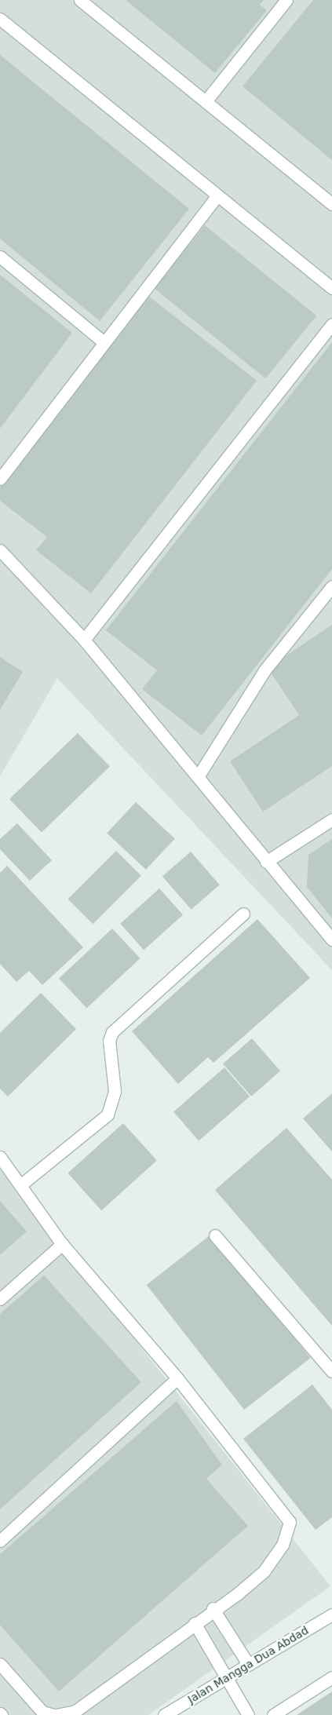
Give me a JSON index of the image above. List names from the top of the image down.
{
  "streets": {
    "street": ["Jalan Mangga Dua Abdad"]
  }
}
